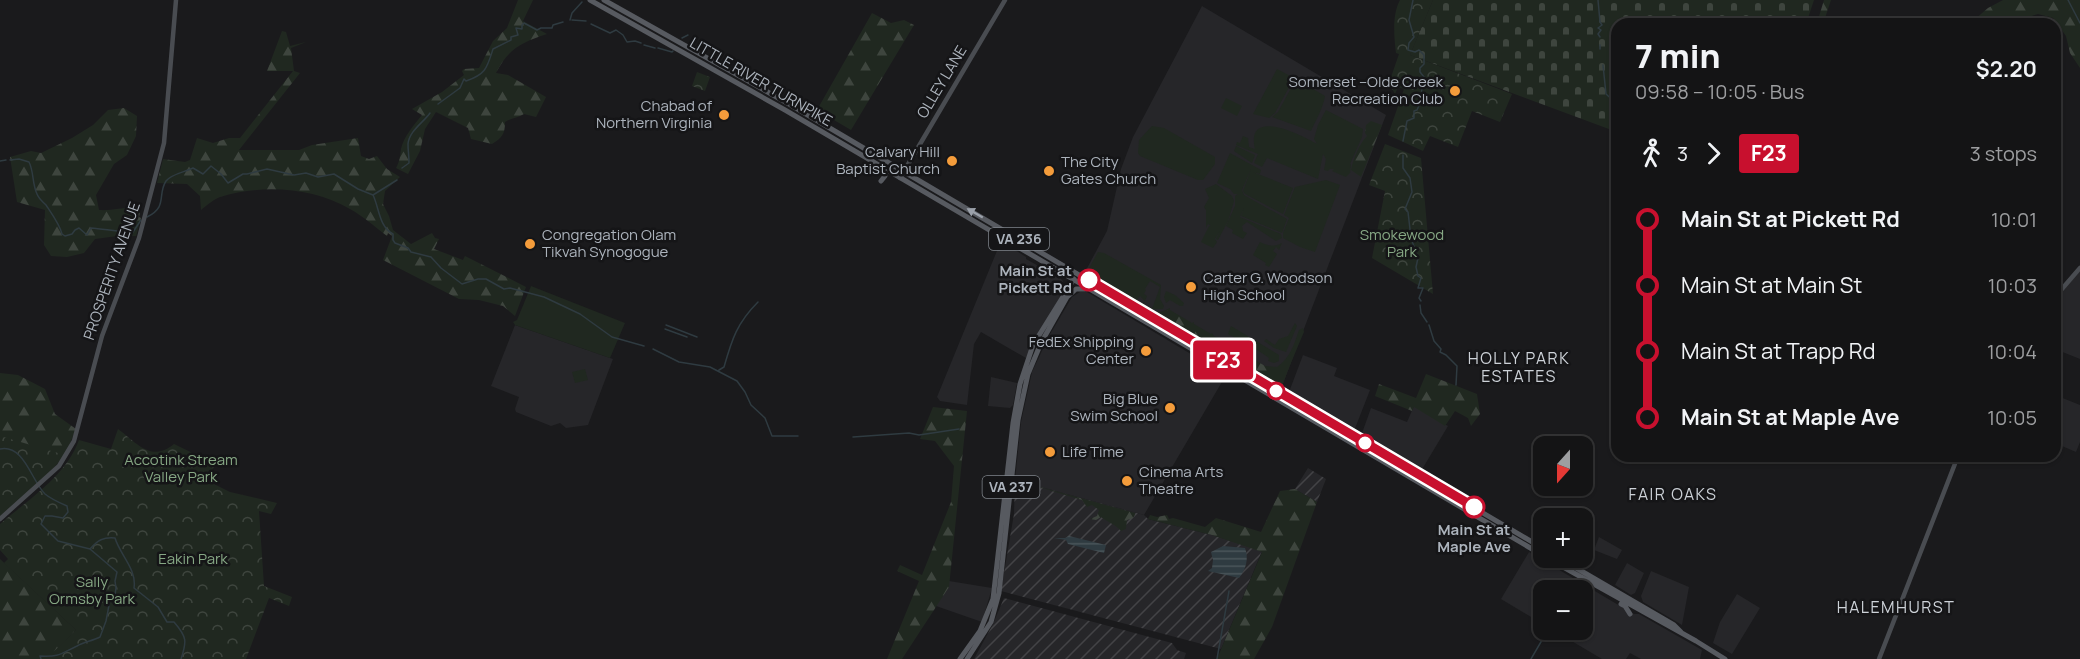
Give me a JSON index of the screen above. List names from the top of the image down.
{
  "streets": {
    "main road": [
      "LITTLE RIVER TURNPIKE",
      "OLLEY LANE",
      "VA 236",
      "PROSPERITY AVENUE",
      "VA 237"
    ]
  },
  "crossings": [
    ["LITTLE RIVER TURNPIKE", "OLLEY LANE"],
    ["LITTLE RIVER TURNPIKE", "VA 236"],
    ["LITTLE RIVER TURNPIKE", "VA 237"],
    ["VA 236", "VA 237"]
  ],
  "districts": ["HOLLY PARK ESTATES", "FAIR OAKS", "HALEMHURST"],
  "parks": [
    "Smokewood Park",
    "Accotink Stream Valley Park",
    "Eakin Park",
    "Sally Ormsby Park"
  ],
  "places": [
    "Somerset –Olde Creek Recreation Club",
    "Chabad of Northern Virginia",
    "Calvary Hill Baptist Church",
    "The City Gates Church",
    "Congregation Olam Tikvah Synogogue",
    "Main St at Pickett Rd",
    "Carter G. Woodson High School",
    "FedEx Shipping Center",
    "Big Blue Swim School",
    "Life Time",
    "Cinema Arts Theatre",
    "Main St at Maple Ave"
  ],
  "lines": ["bus line F23"],
  "north": "bottom",
  "page": {
    "on_map": "F23",
    "heading": ["7 min", "09:58 – 10:05 · Bus", "$2.20"],
    "legs": ["3", "F23", "3 stops"],
    "list": [
      {
        "name": "Main St at Pickett Rd",
        "value": "10:01"
      },
      {
        "name": "Main St at Main St",
        "value": "10:03"
      },
      {
        "name": "Main St at Trapp Rd",
        "value": "10:04"
      },
      {
        "name": "Main St at Maple Ave",
        "value": "10:05"
      }
    ],
    "map_buttons": ["+", "−"]
  }
}
